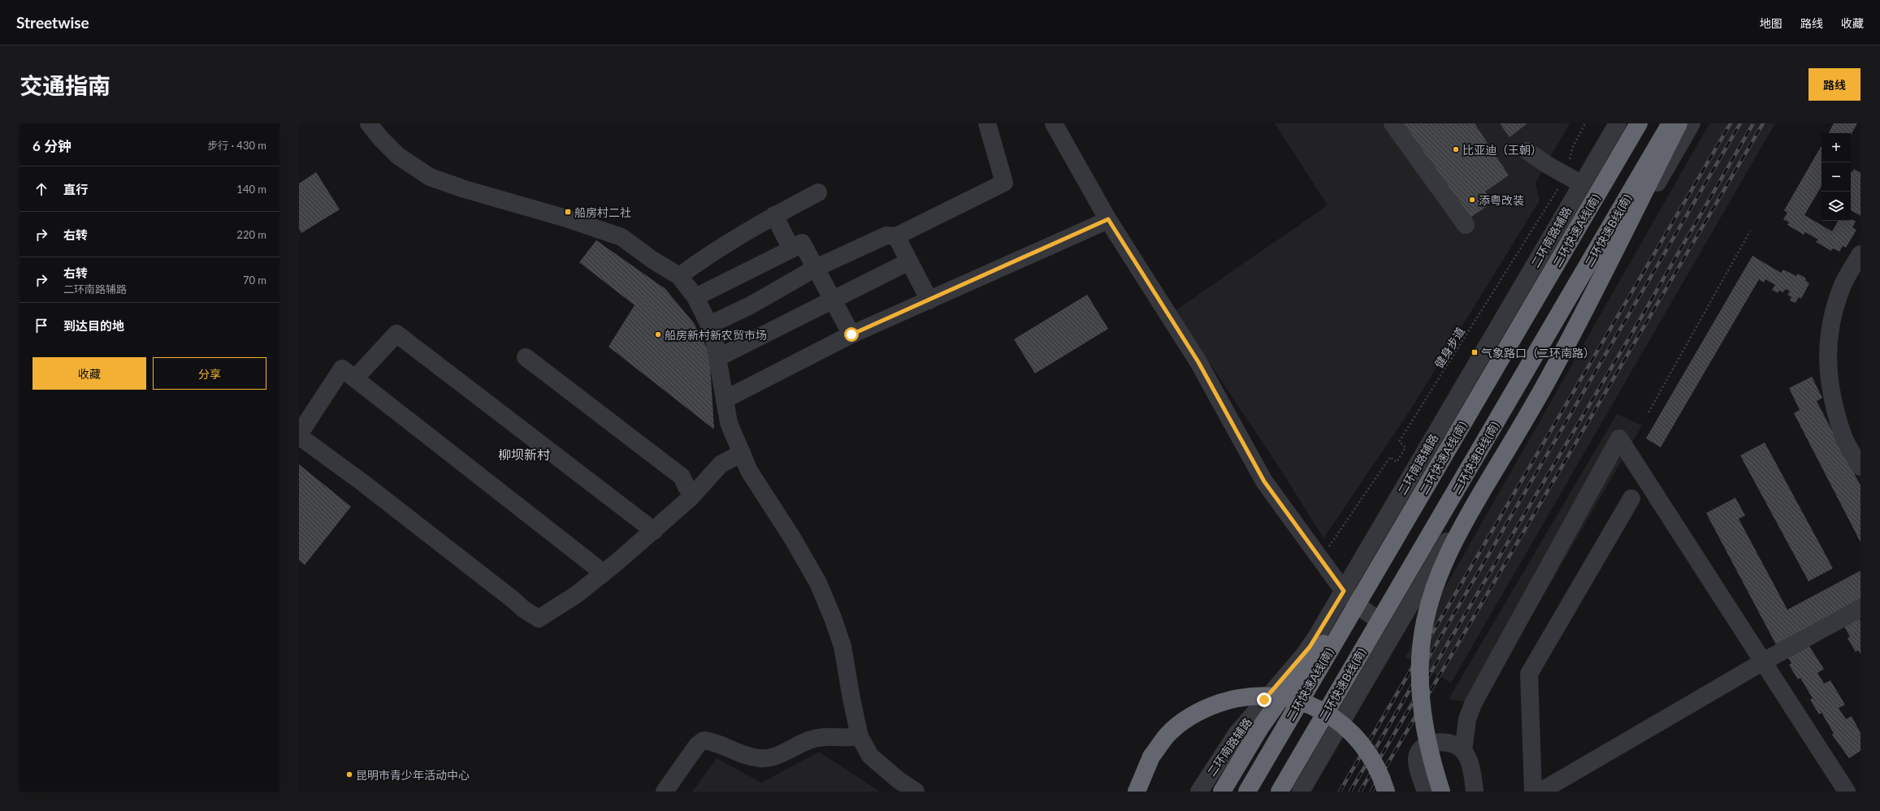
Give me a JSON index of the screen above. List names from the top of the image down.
{
  "streets": {
    "highway": ["二环快速A线(南)", "二环快速B线(南)"],
    "street": ["二环南路辅路"],
    "path": ["健身步道"]
  },
  "districts": ["柳坝新村"],
  "places": {
    "other": [
      "比亚迪（王朝）",
      "添粤改装",
      "船房新村新农贸市场",
      "昆明市青少年活动中心"
    ],
    "transit": ["船房村二社", "气象路口（二环南路）"]
  },
  "page": {
    "header": "Streetwise",
    "nav": ["地图", "路线", "收藏"],
    "title": "交通指南",
    "buttons": [
      "路线",
      ["收藏", "分享"]
    ],
    "heading": ["6 分钟", "步行 · 430 m"],
    "map_buttons": ["+", "−"],
    "list": [
      ["直行", "140 m"],
      ["右转", "220 m"],
      ["右转", "二环南路辅路", "70 m"],
      "到达目的地"
    ]
  }
}
